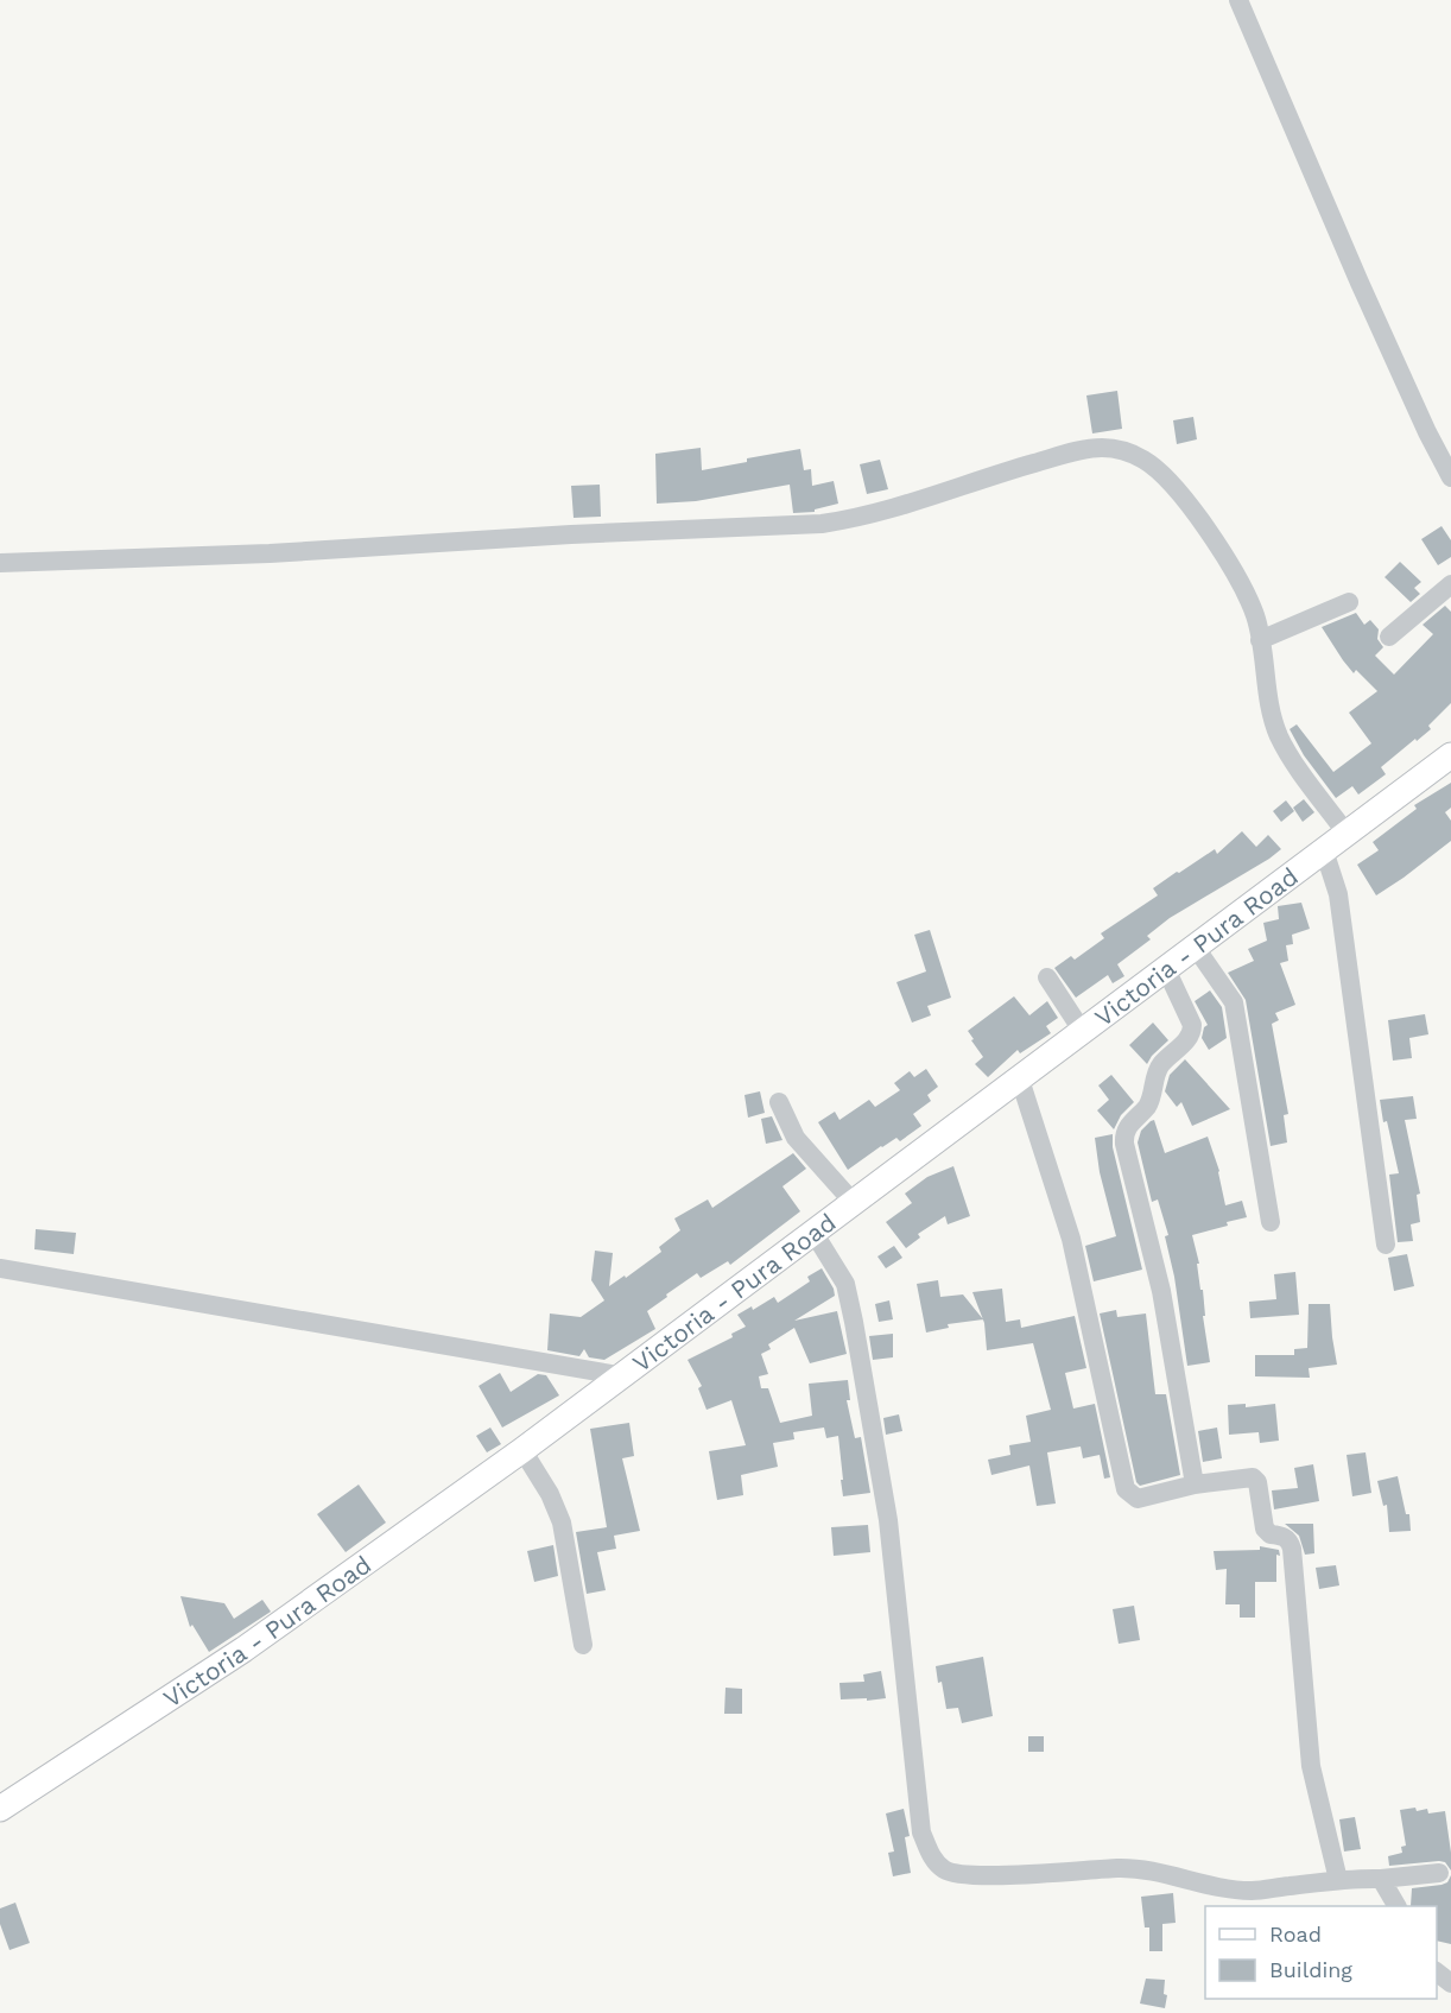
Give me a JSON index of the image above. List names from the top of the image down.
{
  "streets": {
    "main road": ["Victoria - Pura Road"]
  },
  "legend": ["Road", "Building"]
}
